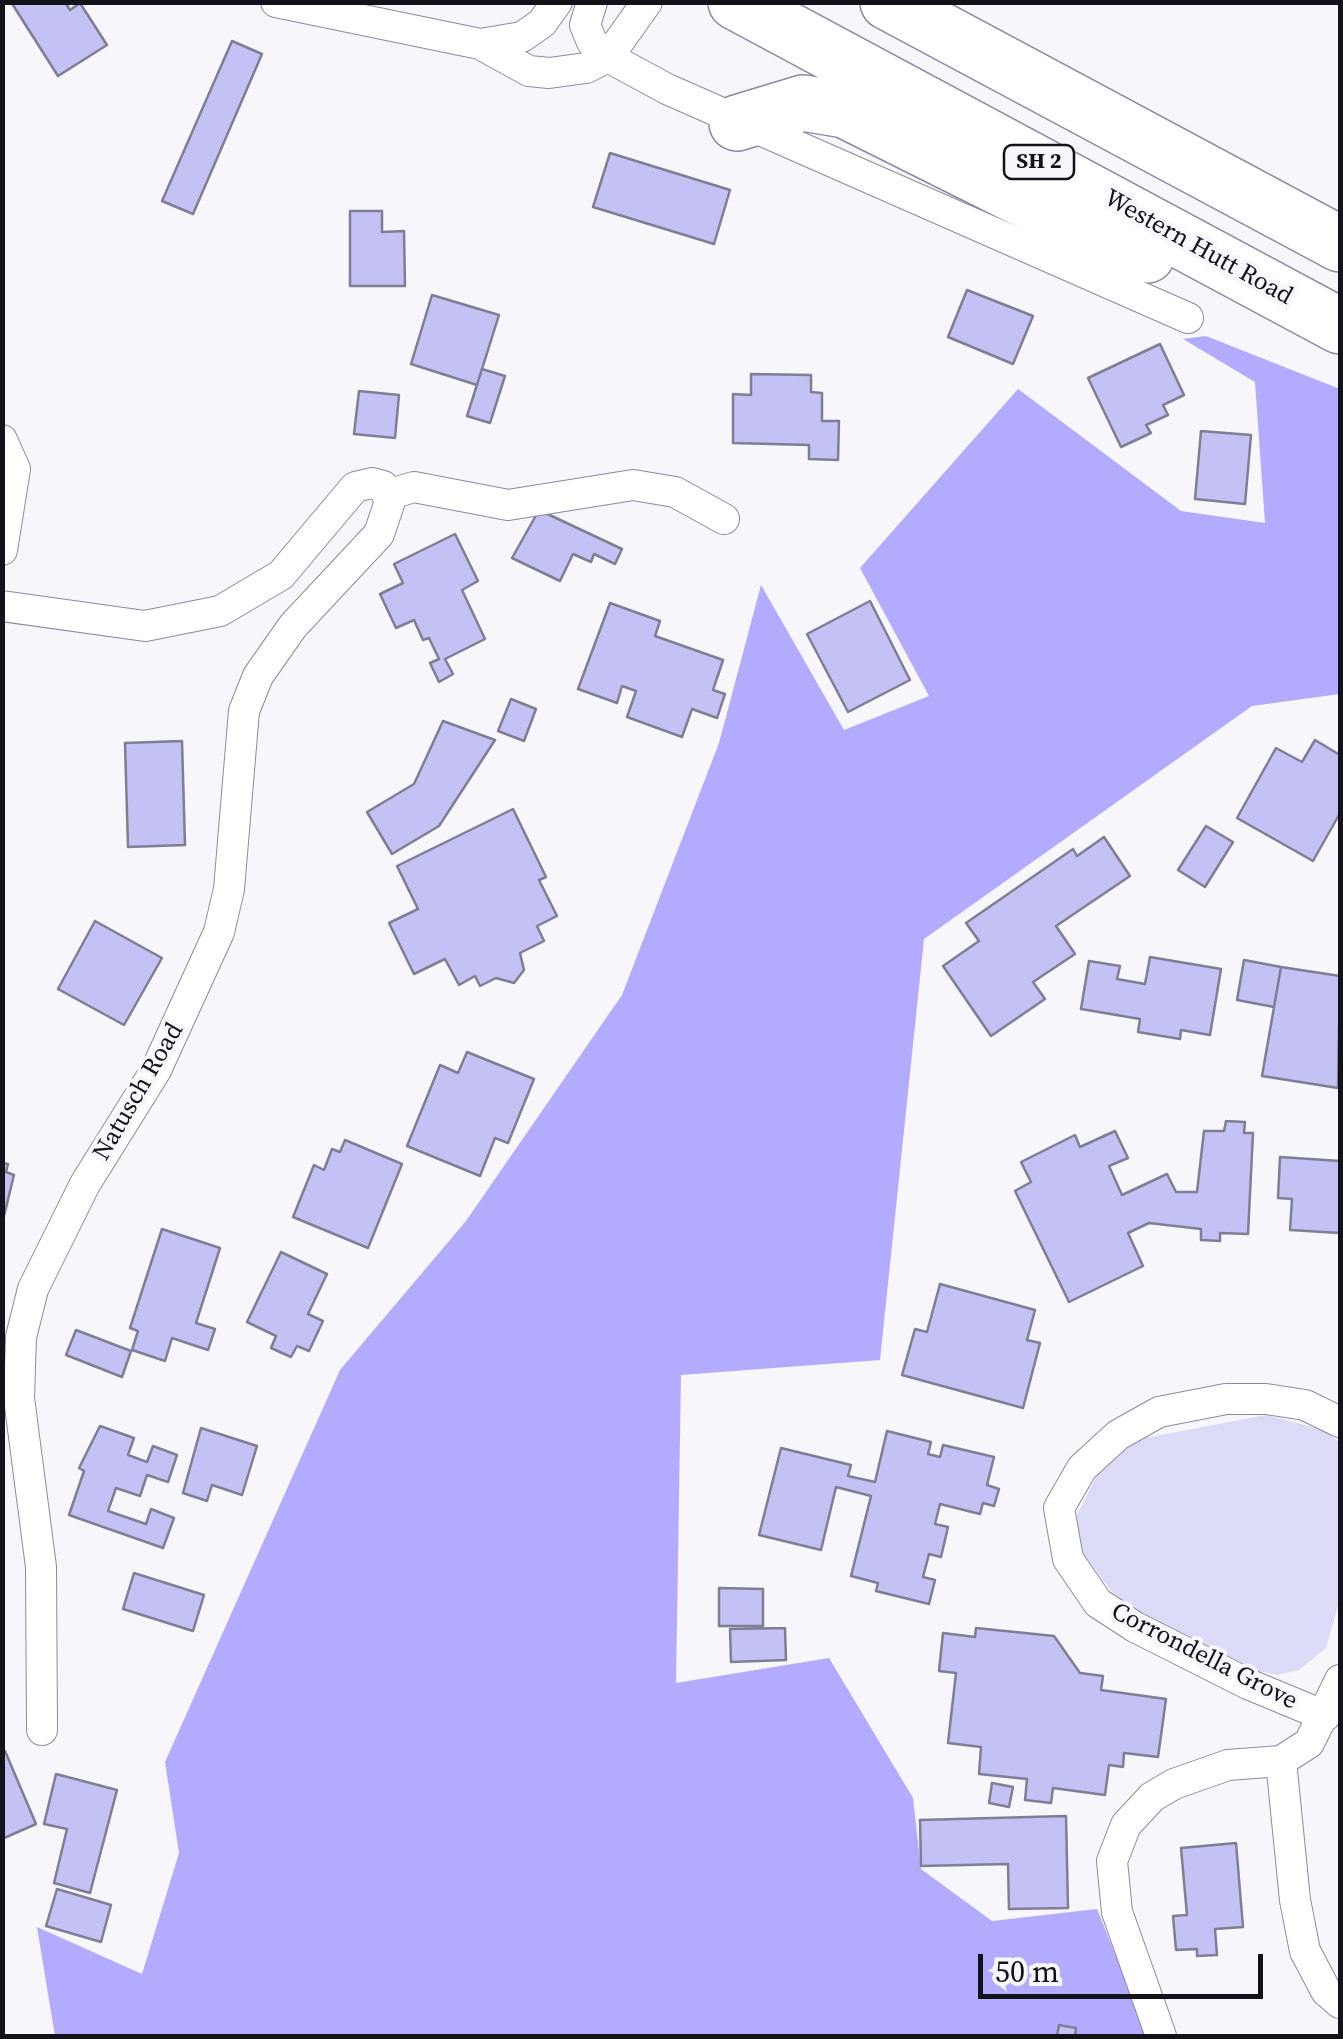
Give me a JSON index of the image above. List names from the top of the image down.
{
  "streets": {
    "highway": ["SH 2", "Western Hutt Road"],
    "street": ["Natusch Road", "Corrondella Grove"]
  },
  "scale_bar": "50 m"
}
